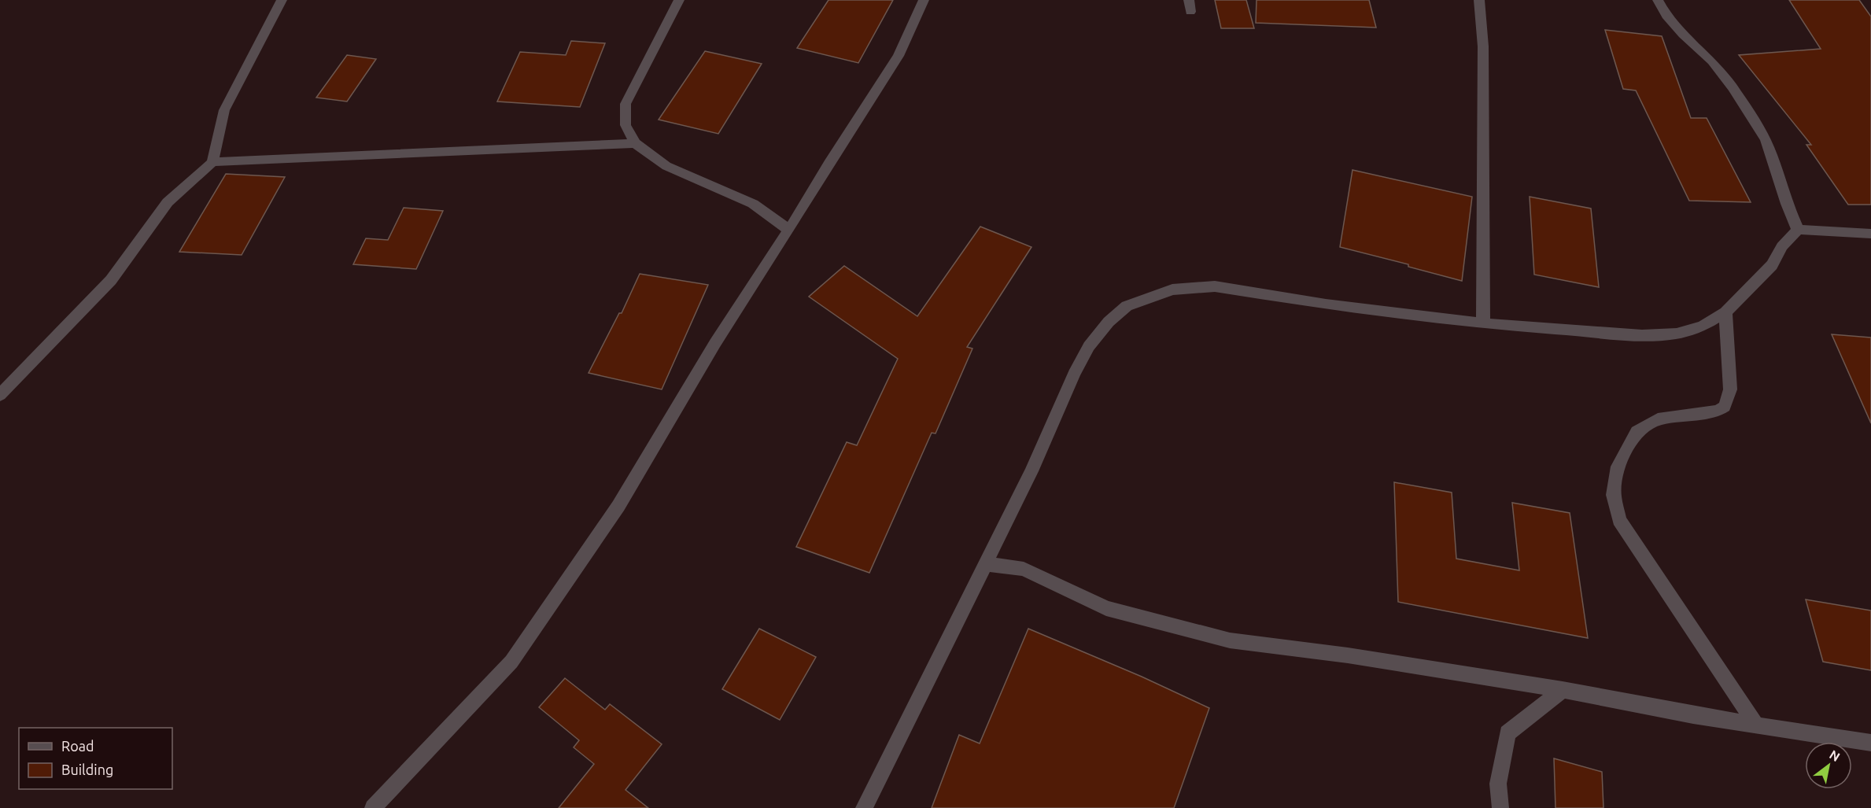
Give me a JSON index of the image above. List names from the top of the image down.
{
  "legend": ["Road", "Building"],
  "north": "top right"
}
